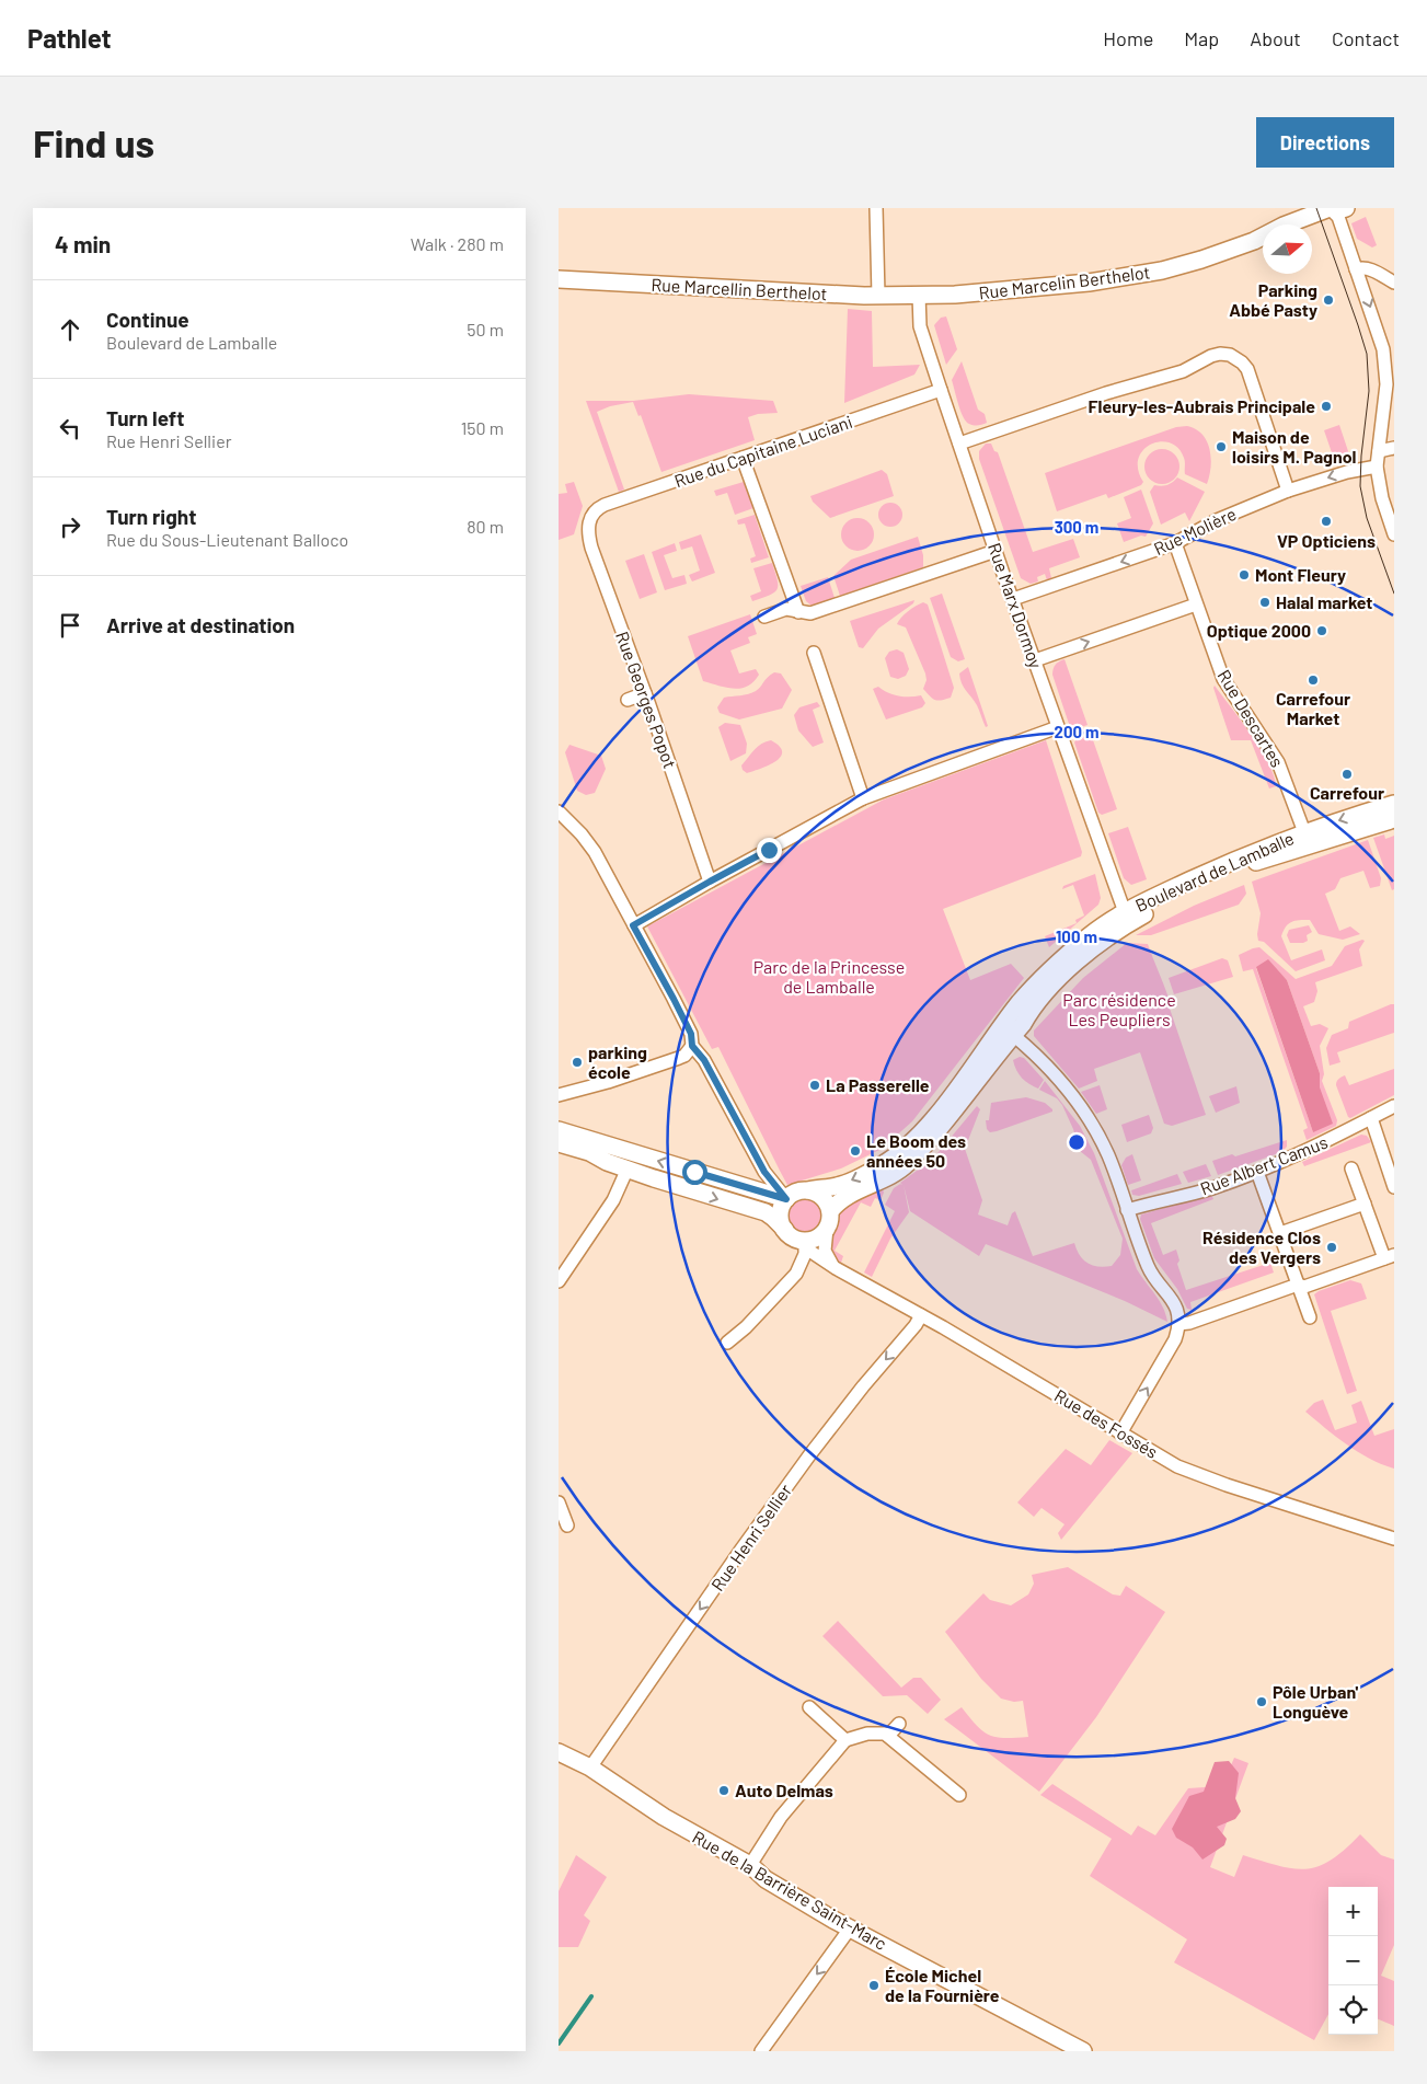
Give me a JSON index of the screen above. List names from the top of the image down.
{
  "streets": {
    "street": [
      "Rue Marcelin Berthelot",
      "Rue Marcellin Berthelot",
      "Rue du Capitaine Luciani",
      "Rue Molière",
      "Rue Marx Dormoy",
      "Rue Georges Popot",
      "Rue Descartes",
      "Boulevard de Lamballe",
      "Rue Albert Camus",
      "Rue des Fossés",
      "Rue Henri Sellier",
      "Rue de la Barrière Saint-Marc"
    ]
  },
  "crossings": [
    ["Rue Marcelin Berthelot", "Rue Marcellin Berthelot"],
    ["Rue Marcelin Berthelot", "Rue Marx Dormoy"],
    ["Rue Marcellin Berthelot", "Rue Marx Dormoy"],
    ["Rue du Capitaine Luciani", "Rue Marx Dormoy"],
    ["Rue du Capitaine Luciani", "Rue Georges Popot"],
    ["Rue Molière", "Rue Marx Dormoy"],
    ["Rue Molière", "Rue Descartes"],
    ["Rue Marx Dormoy", "Boulevard de Lamballe"],
    ["Rue Descartes", "Boulevard de Lamballe"],
    ["Boulevard de Lamballe", "Rue des Fossés"],
    ["Rue des Fossés", "Rue Henri Sellier"],
    ["Rue Henri Sellier", "Rue de la Barrière Saint-Marc"]
  ],
  "one_way": ["Rue Henri Sellier"],
  "parks": ["Parc de la Princesse de Lamballe", "Parc résidence Les Peupliers"],
  "places": [
    "Parking Abbé Pasty",
    "Fleury-les-Aubrais Principale",
    "Maison de loisirs M. Pagnol",
    "VP Opticiens",
    "Mont Fleury",
    "Halal market",
    "Optique 2000",
    "Carrefour Market",
    "Carrefour",
    "parking école",
    "La Passerelle",
    "Le Boom des années 50",
    "Résidence Clos des Vergers",
    "Pôle Urban' Longuève",
    "Auto Delmas",
    "École Michel de la Fournière"
  ],
  "north": "right",
  "page": {
    "header": "Pathlet",
    "nav": [
      "Home",
      "Map",
      "About",
      "Contact"
    ],
    "buttons": "Directions",
    "title": "Find us",
    "heading": ["4 min", "Walk · 280 m"],
    "list": [
      ["Continue", "Boulevard de Lamballe", "50 m"],
      ["Turn left", "Rue Henri Sellier", "150 m"],
      ["Turn right", "Rue du Sous-Lieutenant Balloco", "80 m"],
      "Arrive at destination"
    ],
    "map_buttons": ["+", "−"]
  },
  "rings": ["300 m", "200 m", "100 m"]
}
